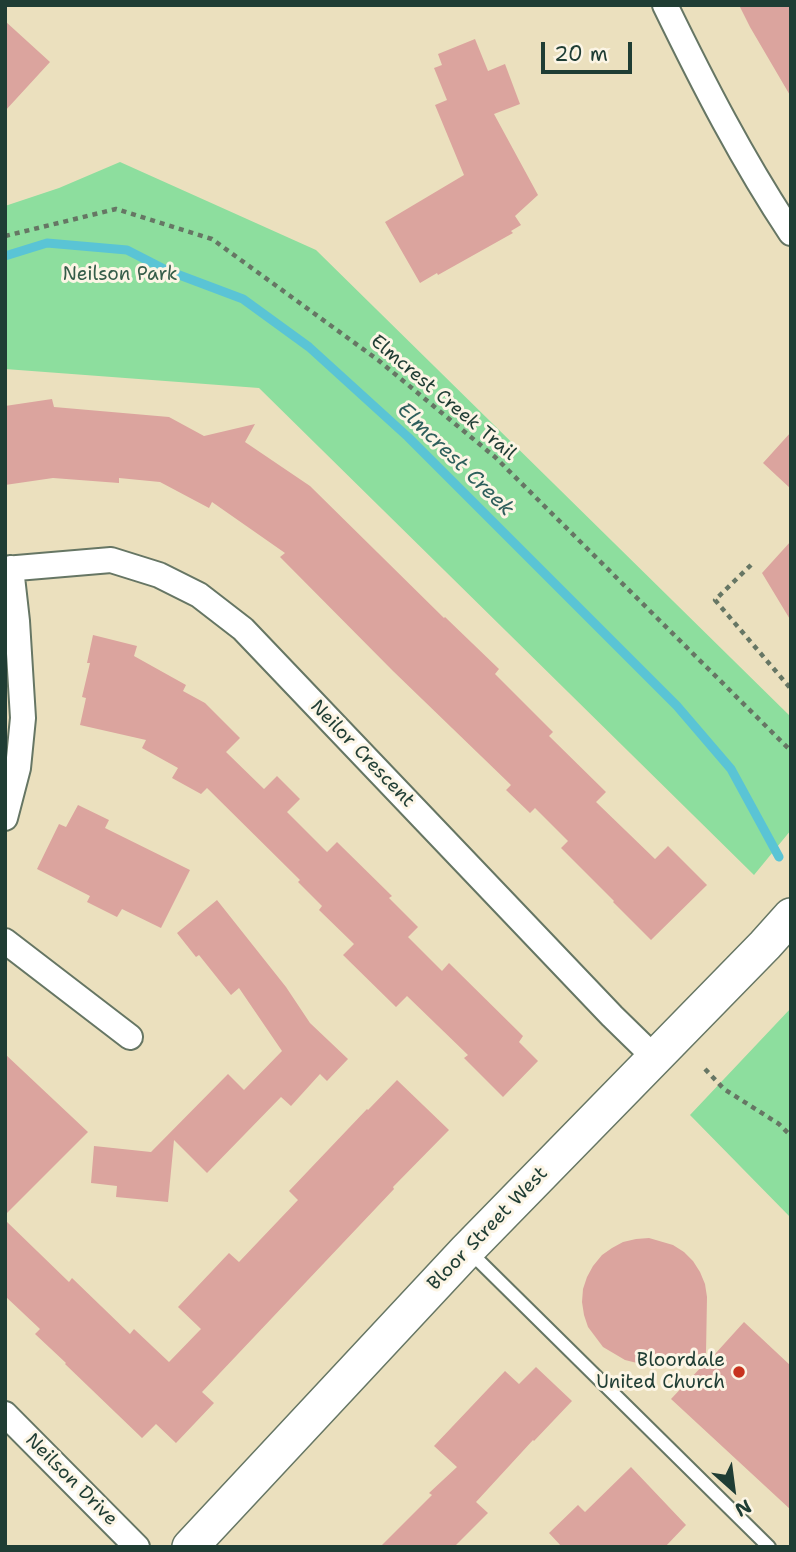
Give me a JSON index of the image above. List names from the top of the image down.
{
  "streets": {
    "main road": ["Bloor Street West"],
    "street": ["Neilor Crescent", "Neilson Drive"],
    "path": ["Elmcrest Creek Trail"]
  },
  "crossings": [
    ["Neilor Crescent", "Bloor Street West"]
  ],
  "water": ["Elmcrest Creek"],
  "parks": ["Neilson Park"],
  "places": ["Bloordale United Church"],
  "scale_bar": "20 m",
  "north": "bottom right"
}
